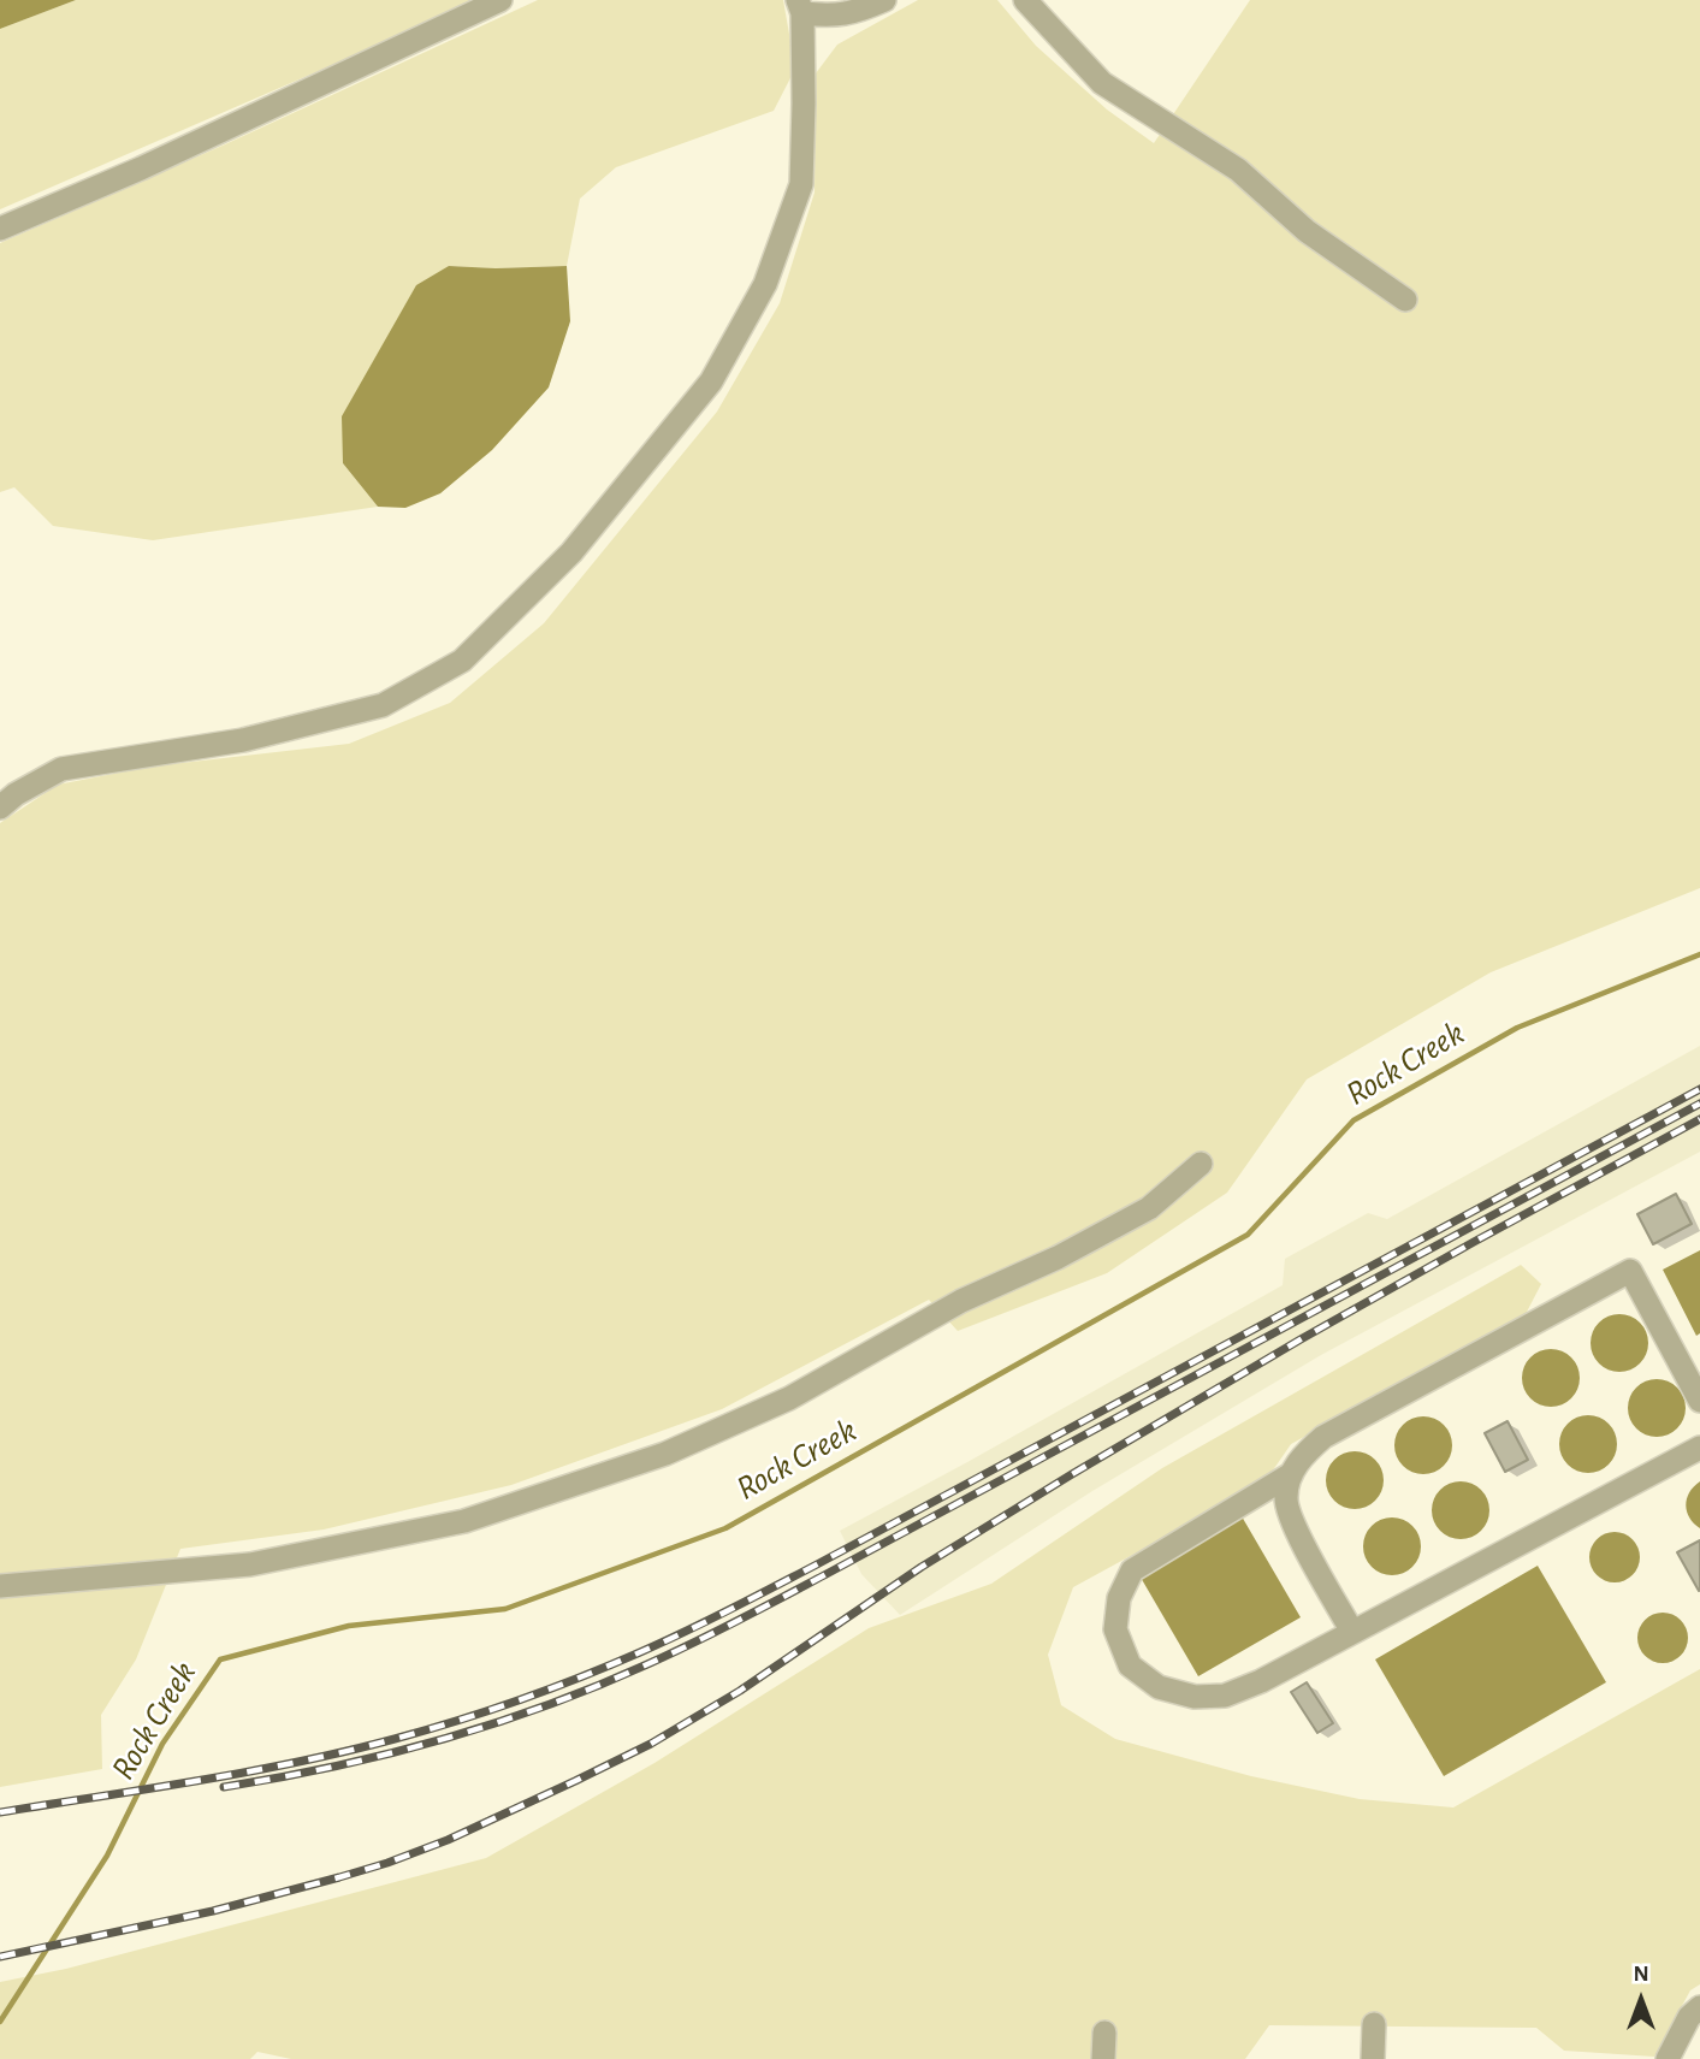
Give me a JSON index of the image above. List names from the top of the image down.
{
  "water": ["Rock Creek"],
  "north": "top"
}
